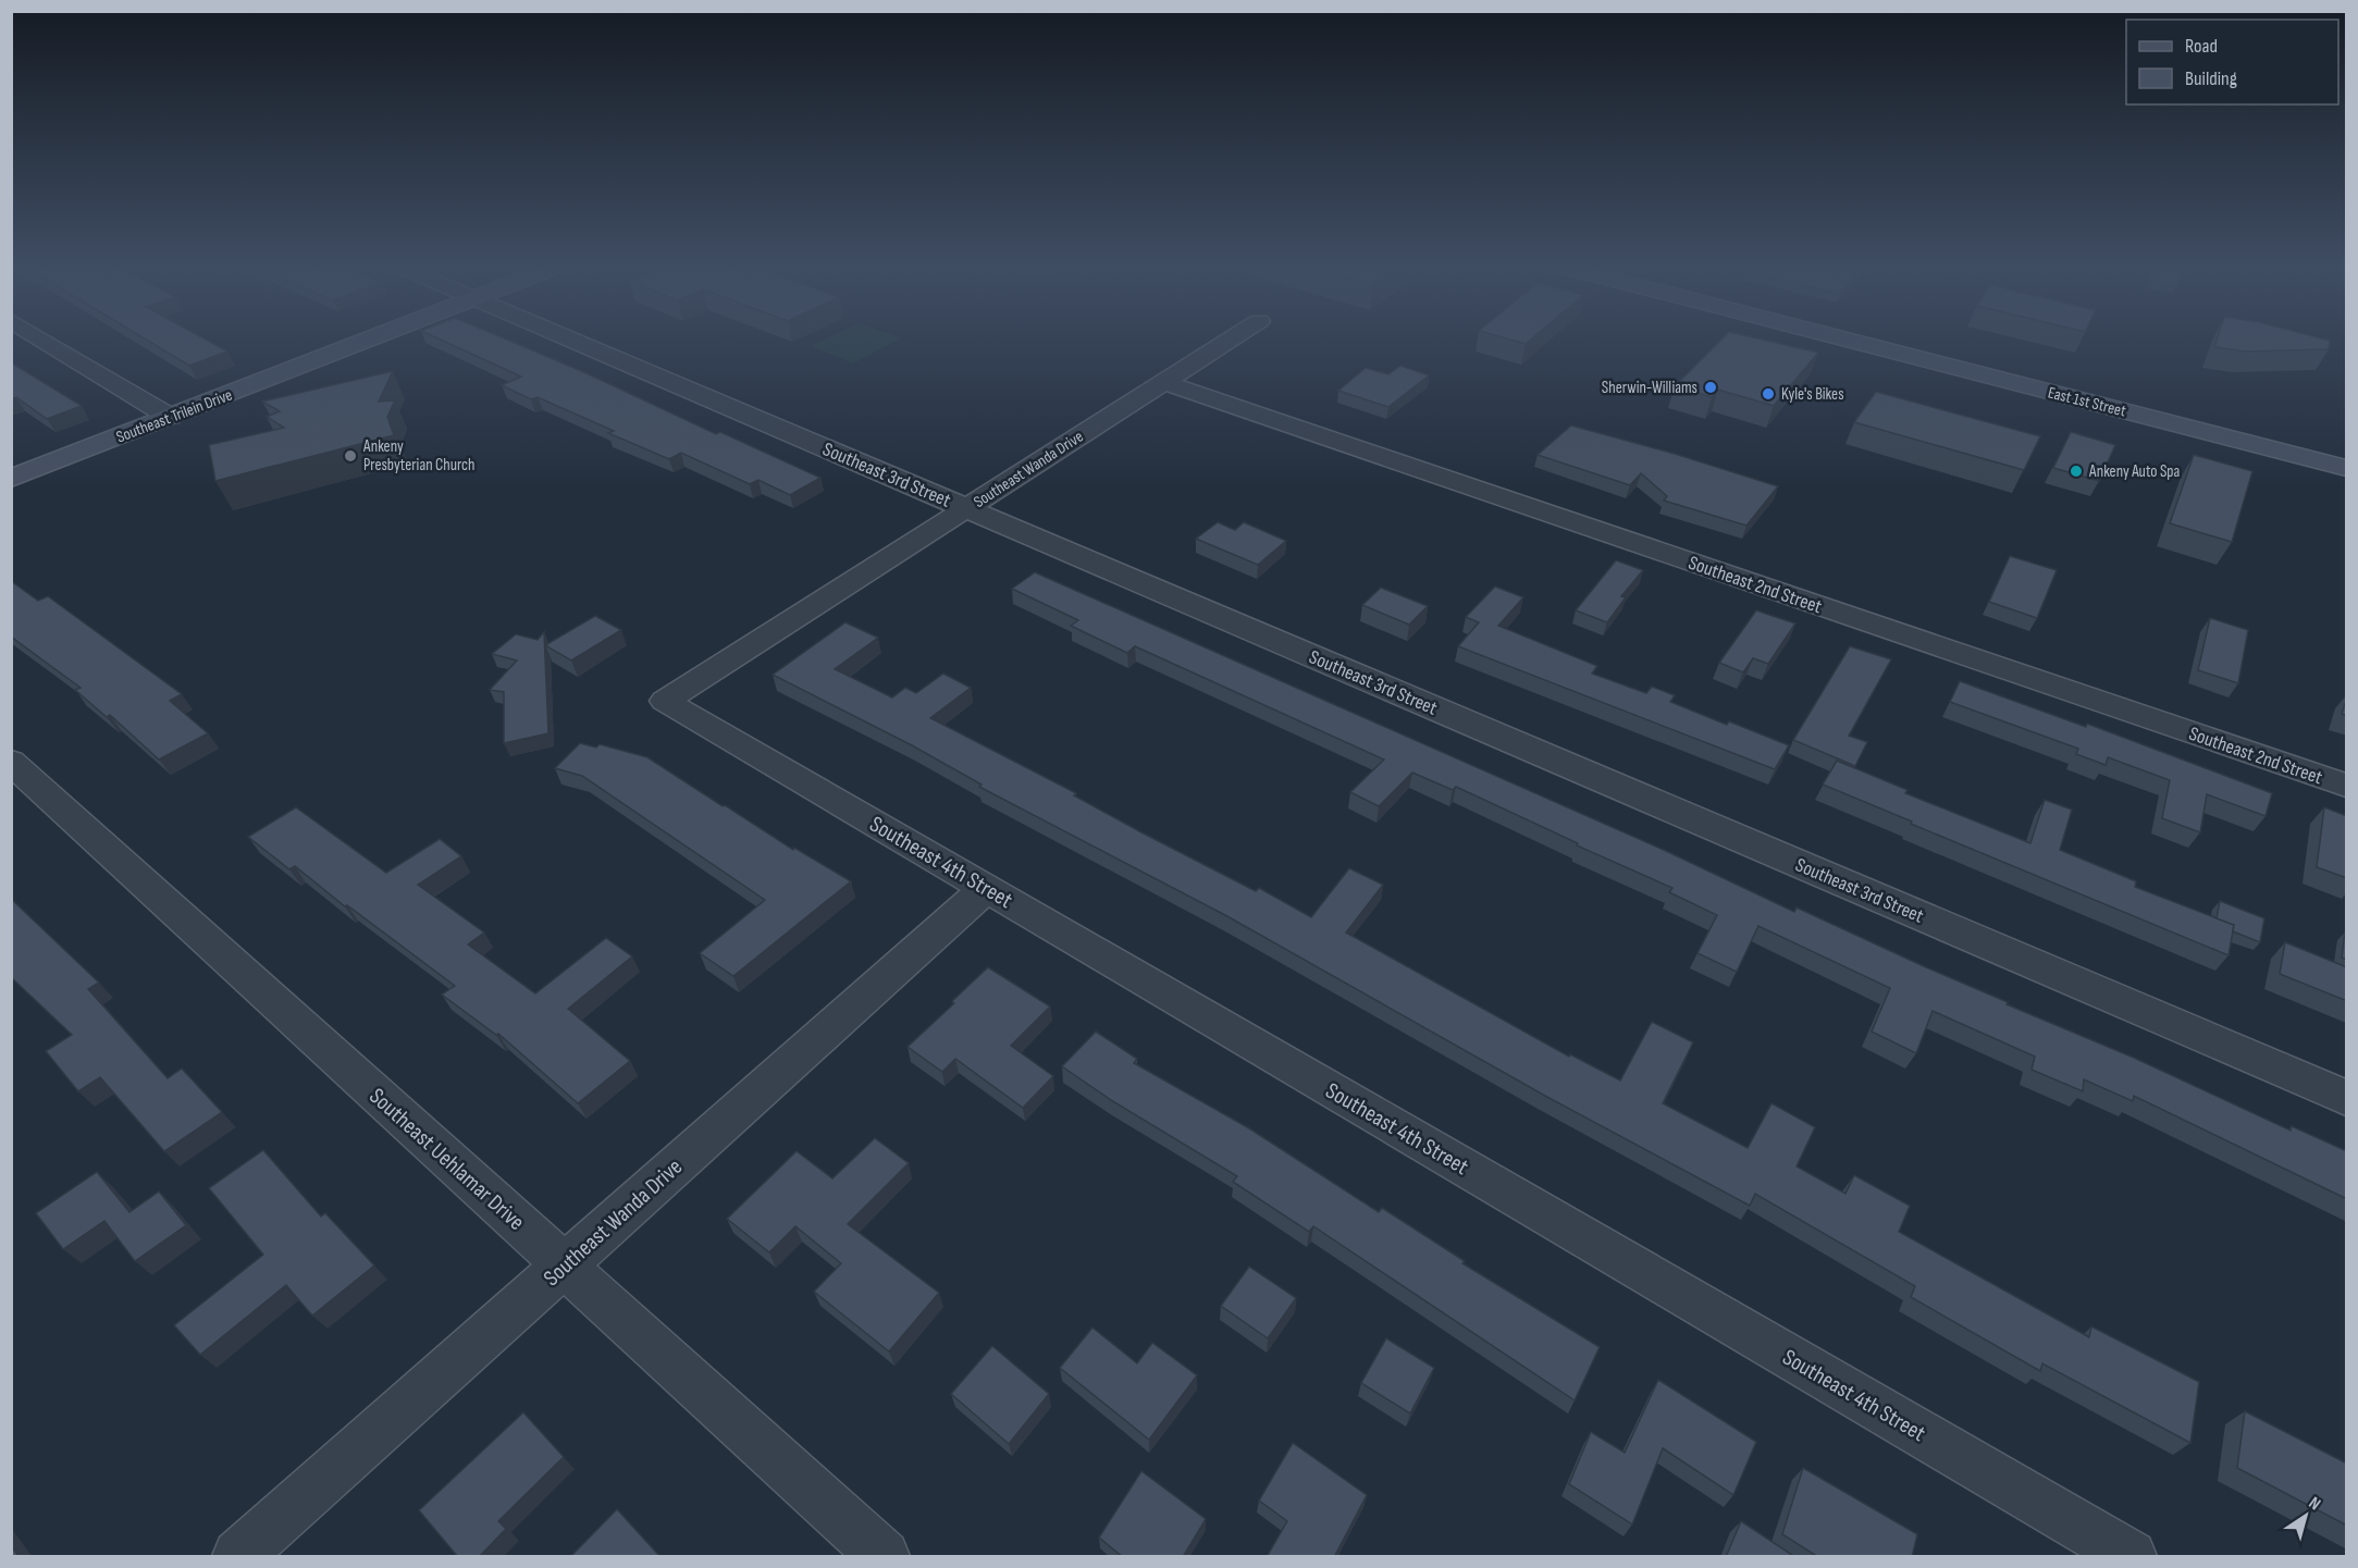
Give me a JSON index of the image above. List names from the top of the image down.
{
  "streets": {
    "main road": ["East 1st Street", "Southeast Trilein Drive"],
    "street": [
      "Southeast Wanda Drive",
      "Southeast 3rd Street",
      "Southeast 2nd Street",
      "Southeast 4th Street",
      "Southeast Uehlamar Drive"
    ]
  },
  "crossings": [
    ["Southeast Wanda Drive", "Southeast 3rd Street"],
    ["Southeast Wanda Drive", "Southeast 2nd Street"],
    ["Southeast Wanda Drive", "Southeast 4th Street"],
    ["Southeast Wanda Drive", "Southeast Uehlamar Drive"]
  ],
  "places": [
    "Sherwin-Williams",
    "Kyle's Bikes",
    "Ankeny Presbyterian Church",
    "Ankeny Auto Spa"
  ],
  "legend": ["Road", "Building"],
  "north": "top right"
}
